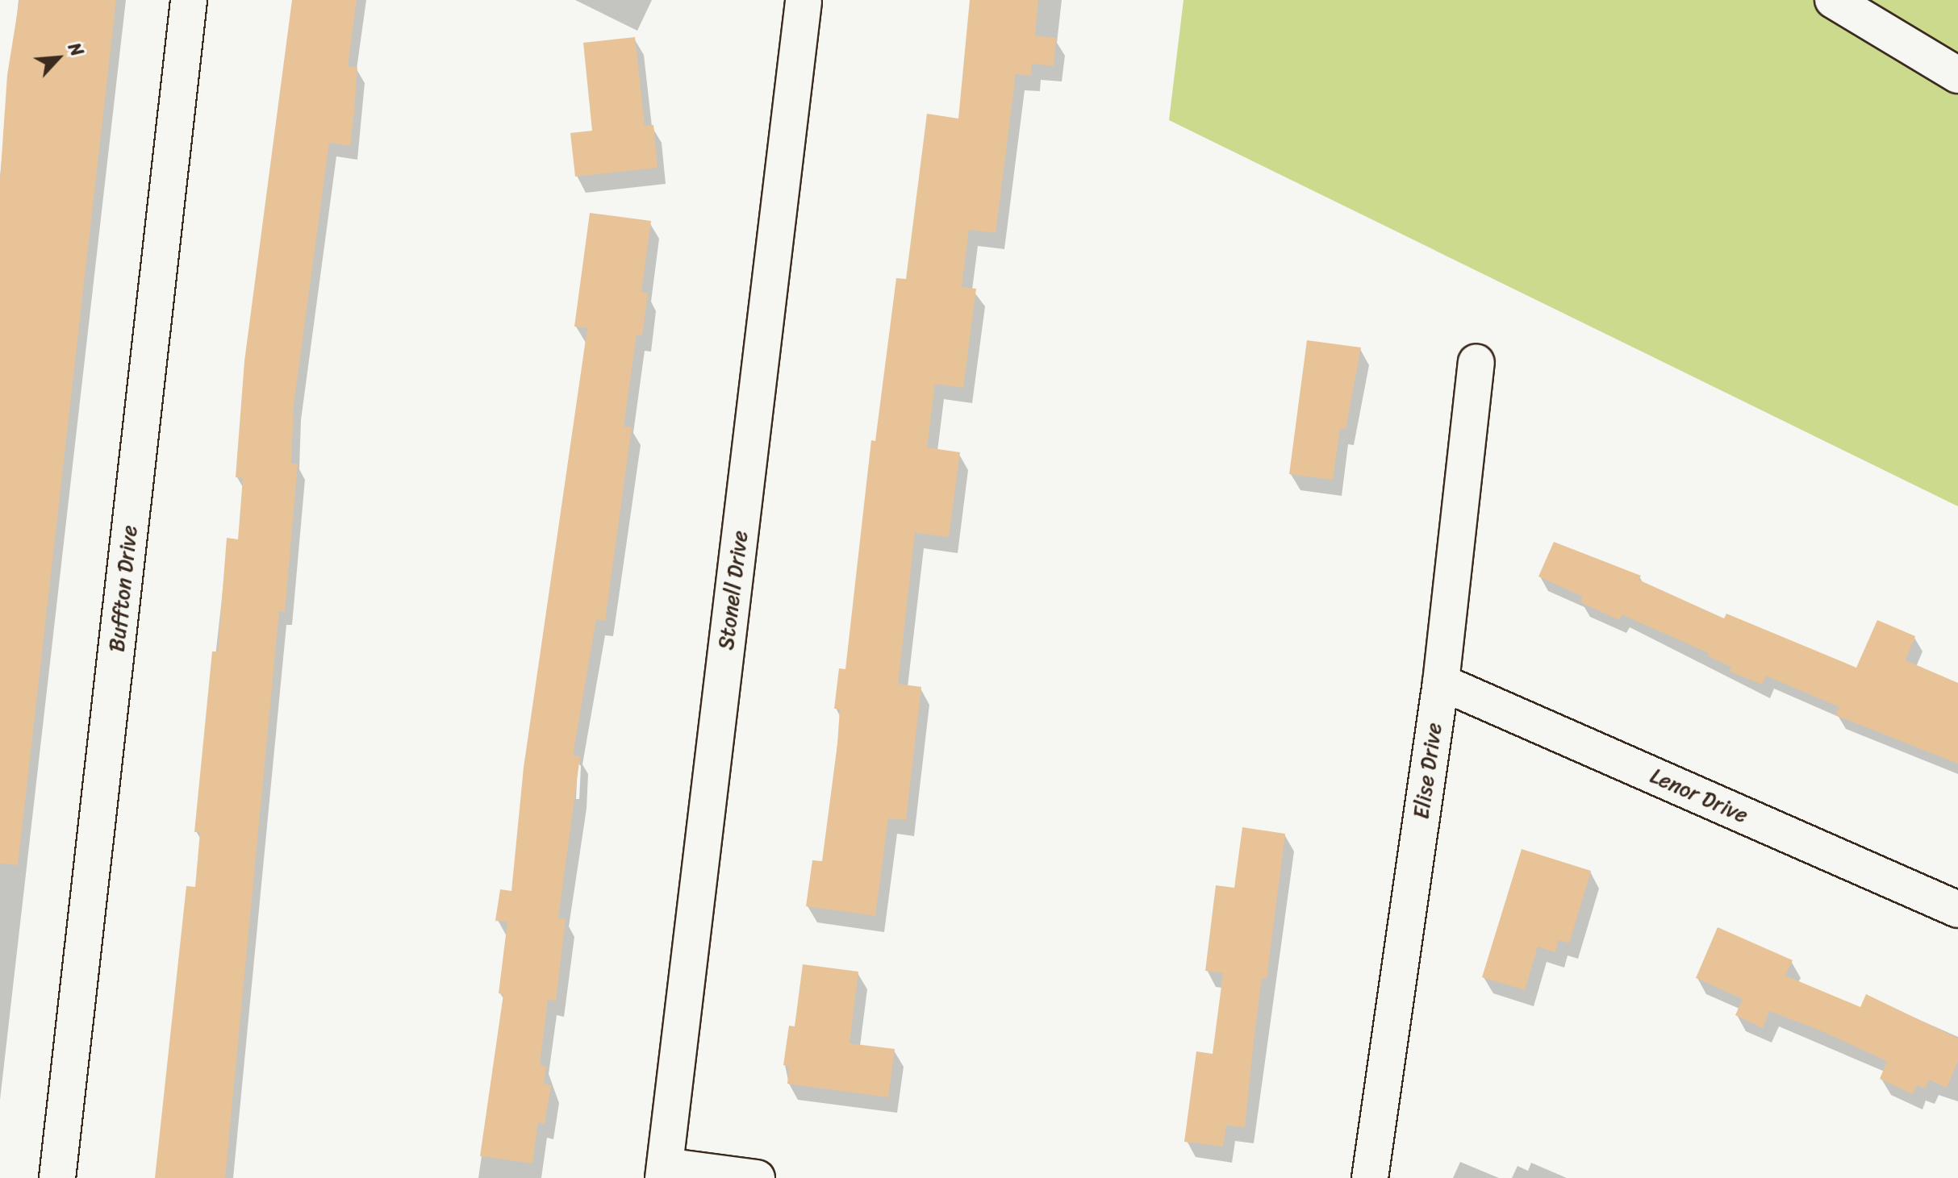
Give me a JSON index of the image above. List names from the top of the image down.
{
  "streets": {
    "street": [
      "Buffton Drive",
      "Stonell Drive",
      "Elise Drive",
      "Lenor Drive"
    ]
  },
  "crossings": [
    ["Elise Drive", "Lenor Drive"]
  ],
  "north": "top right"
}
